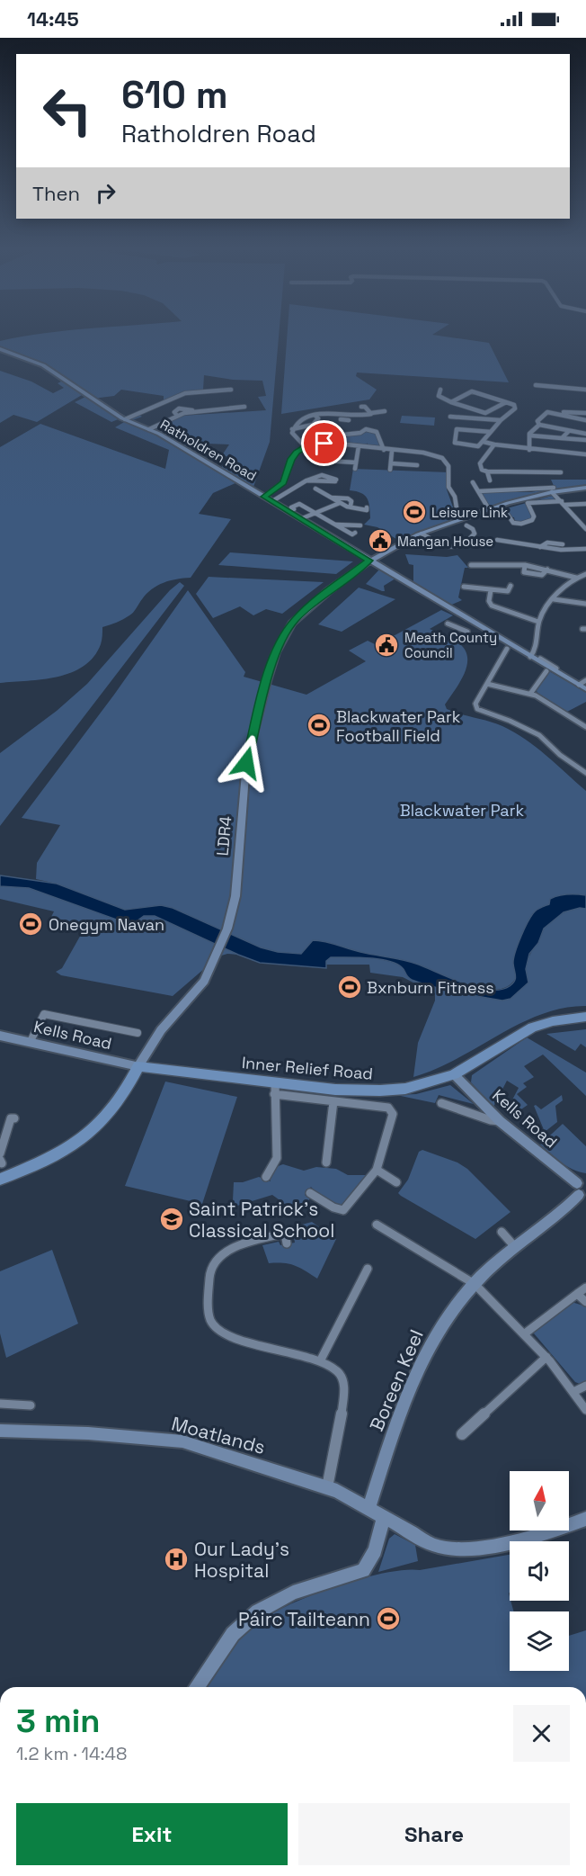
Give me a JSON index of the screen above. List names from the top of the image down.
{
  "streets": {
    "main road": ["Inner Relief Road"],
    "street": [
      "Ratholdren Road",
      "LDR4",
      "Kells Road",
      "Boreen Keel",
      "Moatlands"
    ]
  },
  "crossings": [
    ["Ratholdren Road", "LDR4"],
    ["LDR4", "Kells Road"],
    ["LDR4", "Inner Relief Road"],
    ["Kells Road", "Inner Relief Road"],
    ["Kells Road", "Boreen Keel"],
    ["Boreen Keel", "Moatlands"]
  ],
  "parks": ["Blackwater Park"],
  "places": {
    "sports": [
      "Leisure Link",
      "Blackwater Park Football Field",
      "Onegym Navan",
      "Bxnburn Fitness",
      "Páirc Tailteann"
    ],
    "public building": ["Mangan House", "Meath County Council"],
    "school or university": ["Saint Patrick's Classical School"],
    "hospital": ["Our Lady’s Hospital"]
  },
  "north": "top",
  "page": {
    "status": "14:45",
    "turn": ["610 m", "Ratholdren Road"],
    "then": "Then",
    "heading": ["3 min", "1.2 km · 14:48"],
    "buttons": ["Exit", "Share"]
  }
}
